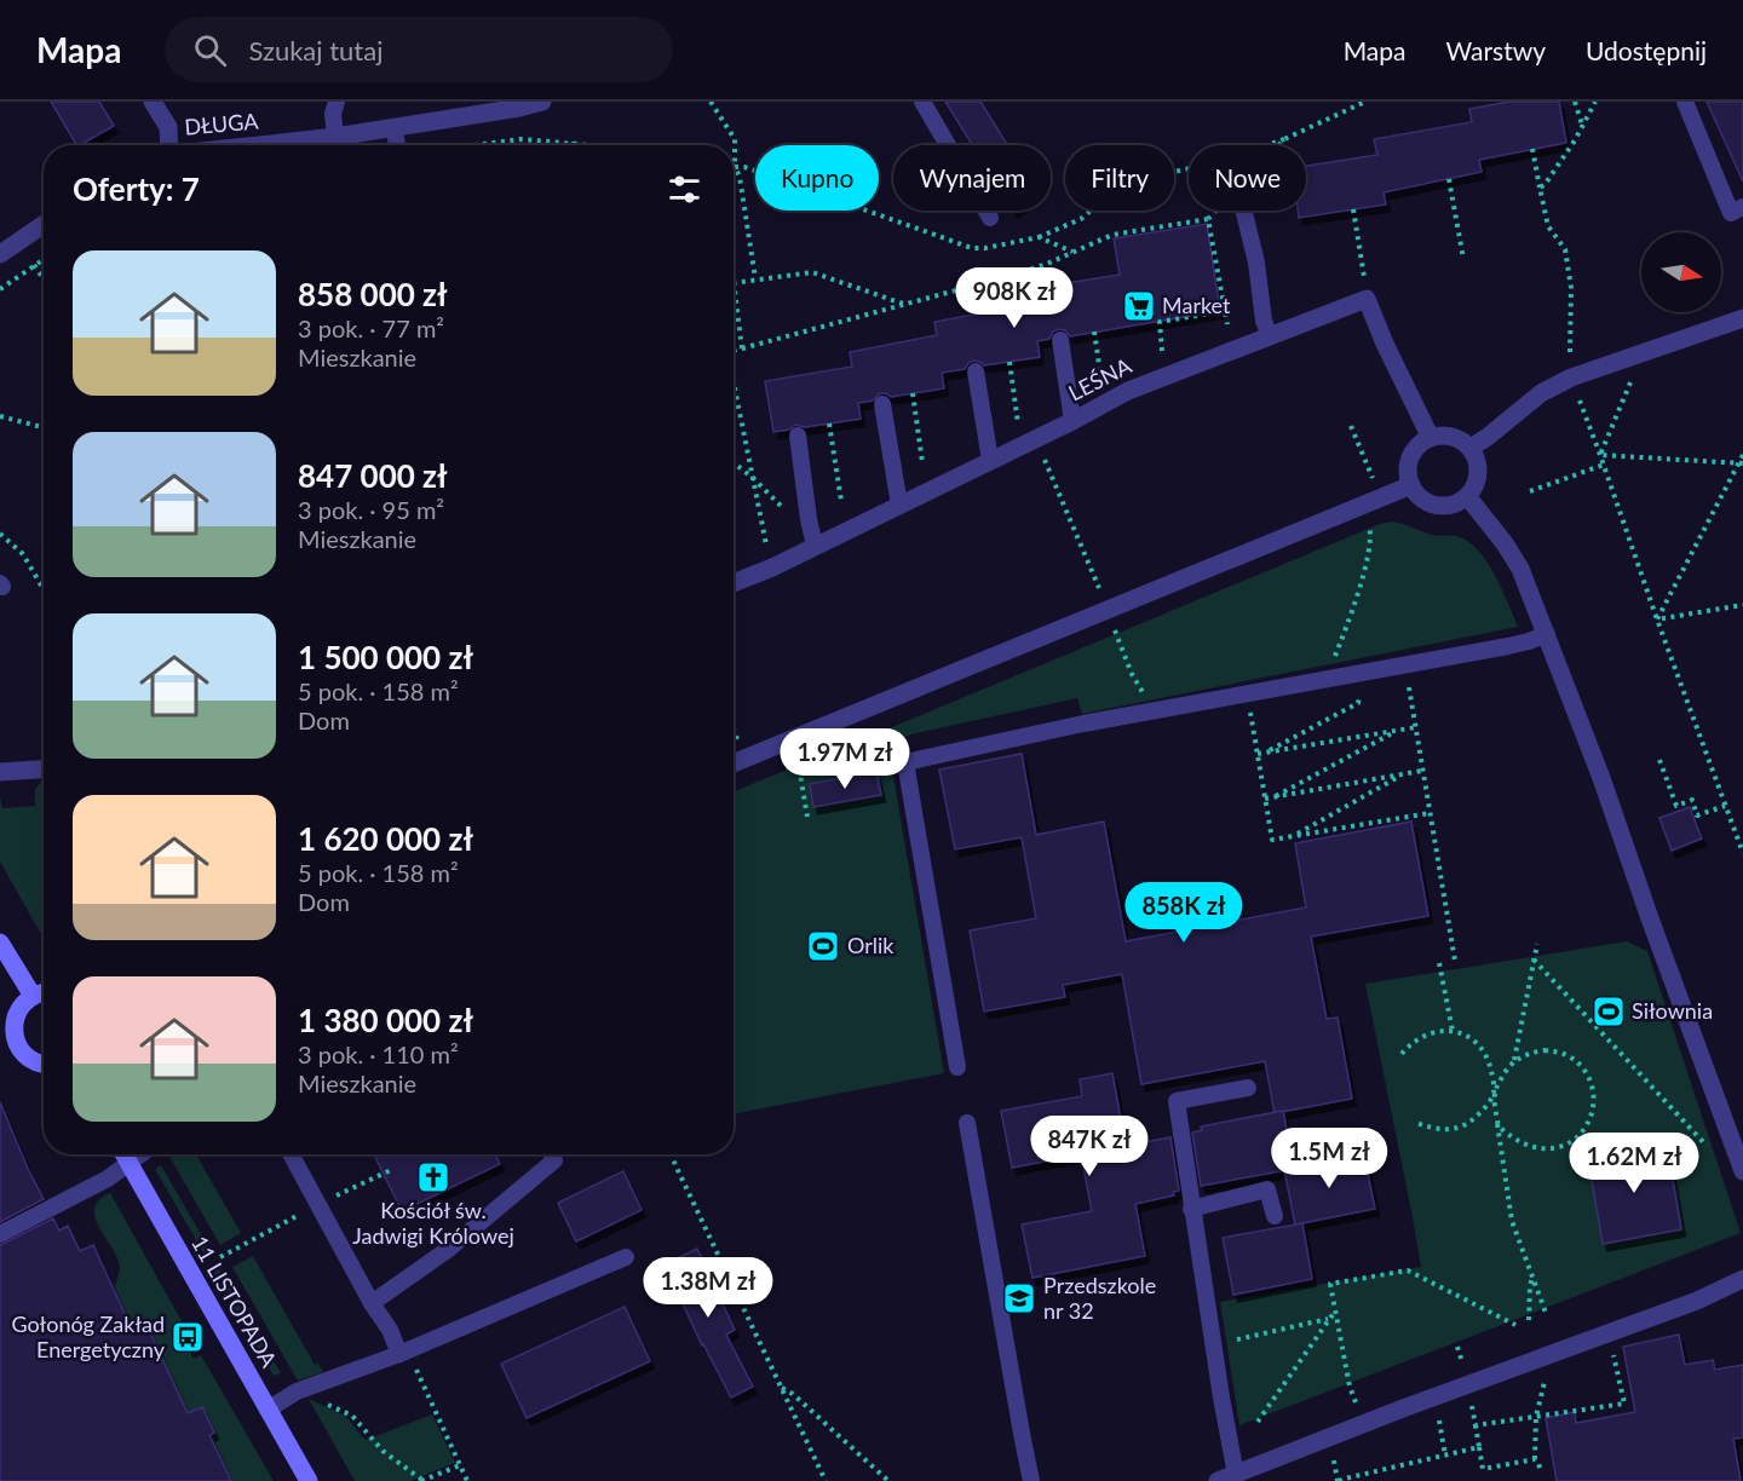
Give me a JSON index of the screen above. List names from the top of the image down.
{
  "streets": {
    "street": ["DŁUGA", "LEŚNA", "11 LISTOPADA"]
  },
  "places": {
    "supermarket": ["Market"],
    "sports": ["Orlik", "Siłownia"],
    "church": ["Kościół św. Jadwigi Królowej"],
    "school or university": ["Przedszkole nr 32"],
    "bus stop": ["Gołonóg Zakład Energetyczny"]
  },
  "north": "right",
  "page": {
    "header": "Mapa",
    "search": "Szukaj tutaj",
    "nav": ["Mapa", "Warstwy", "Udostępnij"],
    "chip": [
      "Kupno",
      "Wynajem",
      "Filtry",
      "Nowe"
    ],
    "heading": "Oferty: 7",
    "list": [
      {
        "name": "858 000 zł",
        "note": "3 pok. · 77 m² · Mieszkanie"
      },
      {
        "name": "847 000 zł",
        "note": "3 pok. · 95 m² · Mieszkanie"
      },
      {
        "name": "1 500 000 zł",
        "note": "5 pok. · 158 m² · Dom"
      },
      {
        "name": "1 620 000 zł",
        "note": "5 pok. · 158 m² · Dom"
      },
      {
        "name": "1 380 000 zł",
        "note": "3 pok. · 110 m² · Mieszkanie"
      }
    ],
    "price": [
      "908K zł",
      "1.97M zł",
      "858K zł",
      "847K zł",
      "1.5M zł",
      "1.62M zł",
      "1.38M zł"
    ]
  }
}
